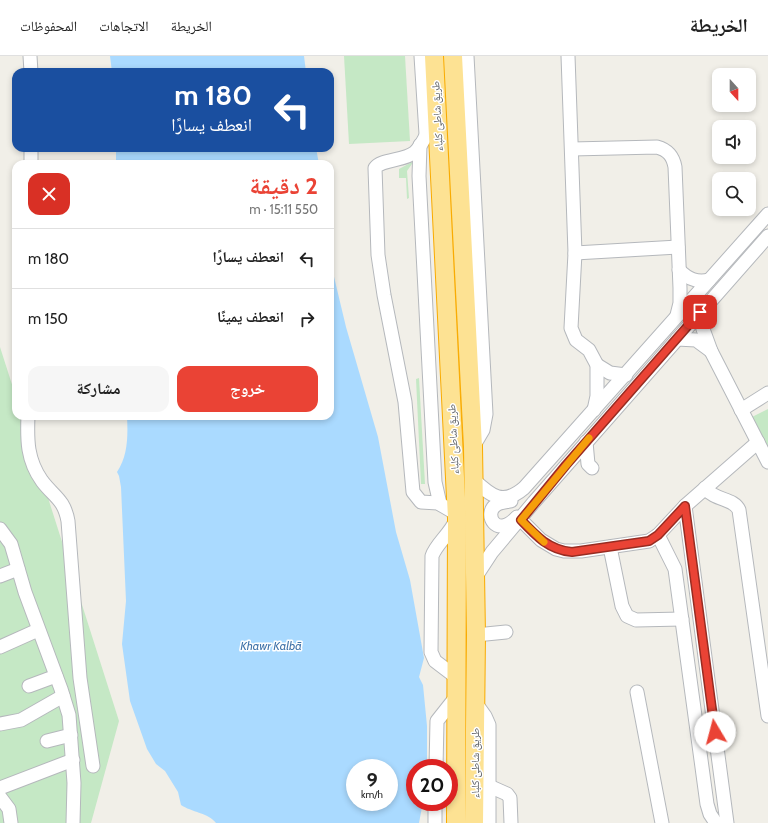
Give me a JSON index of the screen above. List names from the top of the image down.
{
  "streets": {
    "highway": ["طريق شاطئ كلباء"]
  },
  "water": ["Khawr Kalbā"],
  "north": "bottom",
  "page": {
    "header": "الخريطة",
    "nav": ["الخريطة", "الاتجاهات", "المحفوظات"],
    "turn": ["180 m", "انعطف يسارًا"],
    "heading": ["2 دقيقة", "550 m · 15:11"],
    "list": [
      {
        "name": "انعطف يسارًا",
        "value": "180 m"
      },
      {
        "name": "انعطف يمينًا",
        "value": "150 m"
      }
    ],
    "buttons": ["خروج", "مشاركة"],
    "speed": "9 km/h",
    "limit": "20"
  }
}
